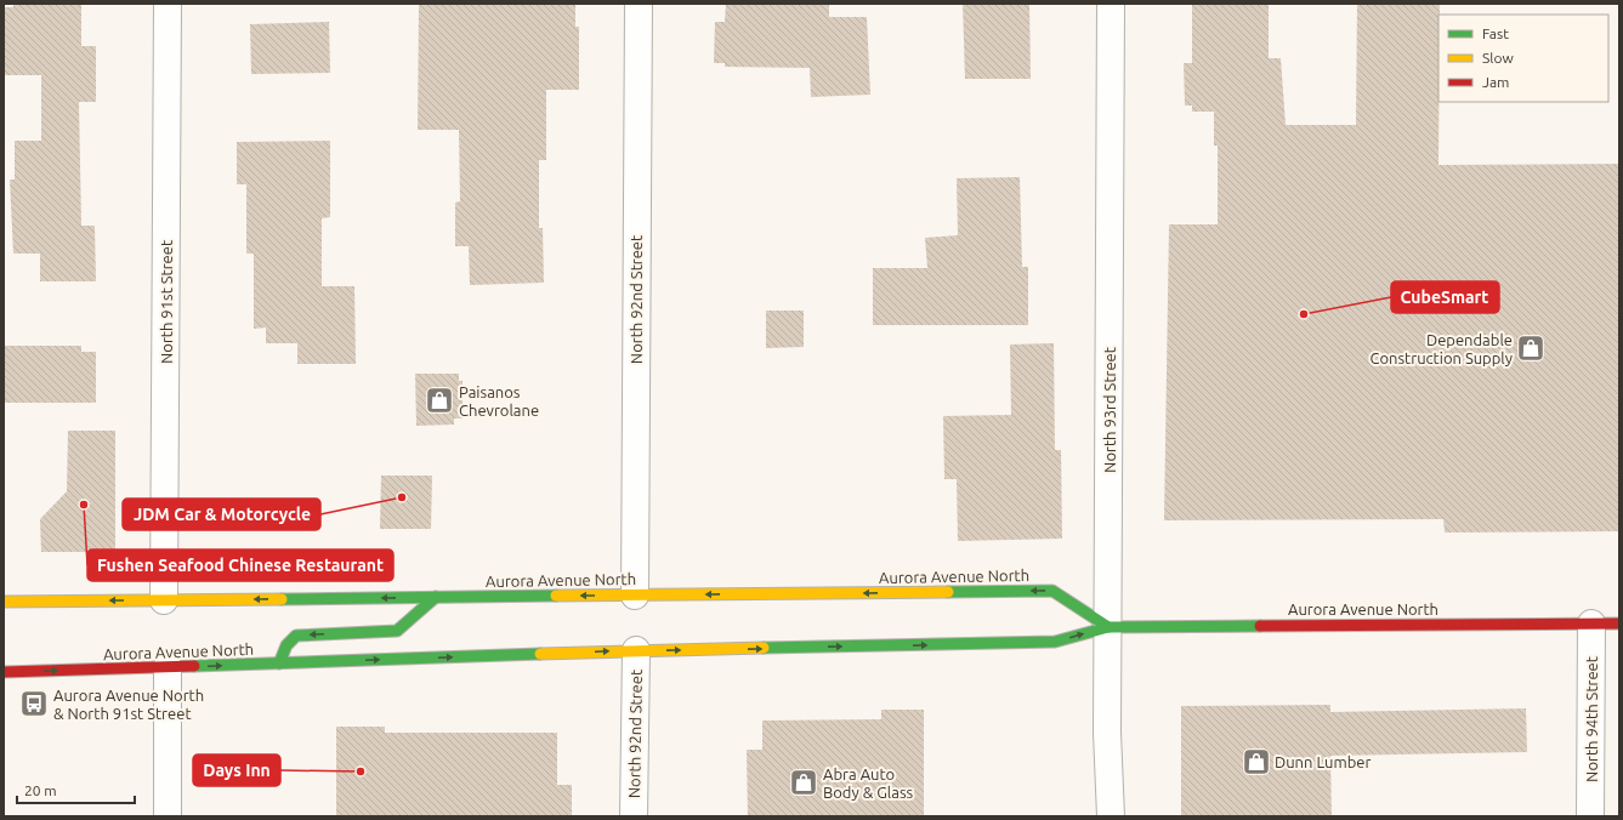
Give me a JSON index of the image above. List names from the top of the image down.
{
  "streets": {
    "highway": ["Aurora Avenue North"],
    "street": [
      "North 92nd Street",
      "North 91st Street",
      "North 93rd Street",
      "North 94th Street"
    ]
  },
  "crossings": [
    ["North 92nd Street", "Aurora Avenue North"],
    ["North 91st Street", "Aurora Avenue North"],
    ["North 93rd Street", "Aurora Avenue North"],
    ["Aurora Avenue North", "North 94th Street"]
  ],
  "places": {
    "other": [
      "CubeSmart",
      "JDM Car & Motorcycle",
      "Fushen Seafood Chinese Restaurant",
      "Days Inn"
    ],
    "shop": [
      "Dependable Construction Supply",
      "Paisanos Chevrolane",
      "Dunn Lumber",
      "Abra Auto Body & Glass"
    ],
    "bus stop": ["Aurora Avenue North & North 91st Street"]
  },
  "legend": ["Fast", "Slow", "Jam"],
  "scale_bar": "20 m"
}
